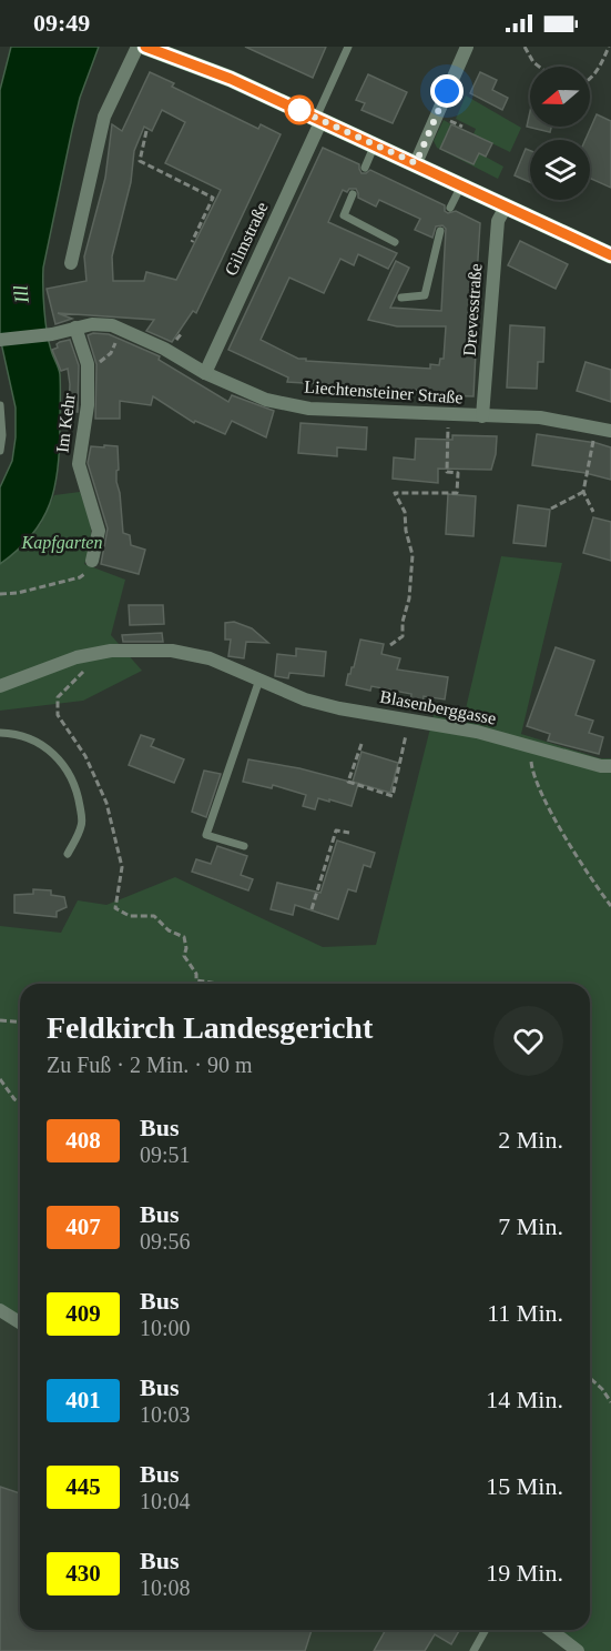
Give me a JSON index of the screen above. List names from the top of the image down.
{
  "streets": {
    "street": [
      "Gilmstraße",
      "Drevesstraße",
      "Liechtensteiner Straße",
      "Im Kehr",
      "Blasenberggasse"
    ]
  },
  "crossings": [
    ["Gilmstraße", "Liechtensteiner Straße"],
    ["Drevesstraße", "Liechtensteiner Straße"],
    ["Liechtensteiner Straße", "Im Kehr"]
  ],
  "water": ["Ill"],
  "parks": ["Kapfgarten"],
  "lines": ["bus line 408"],
  "north": "left",
  "page": {
    "status": "09:49",
    "heading": ["Feldkirch Landesgericht", "Zu Fuß · 2 Min. · 90 m"],
    "list": [
      {
        "mark": "408",
        "name": "Bus",
        "note": "09:51",
        "value": "2 Min."
      },
      {
        "mark": "407",
        "name": "Bus",
        "note": "09:56",
        "value": "7 Min."
      },
      {
        "mark": "409",
        "name": "Bus",
        "note": "10:00",
        "value": "11 Min."
      },
      {
        "mark": "401",
        "name": "Bus",
        "note": "10:03",
        "value": "14 Min."
      },
      {
        "mark": "445",
        "name": "Bus",
        "note": "10:04",
        "value": "15 Min."
      },
      {
        "mark": "430",
        "name": "Bus",
        "note": "10:08",
        "value": "19 Min."
      }
    ]
  }
}
